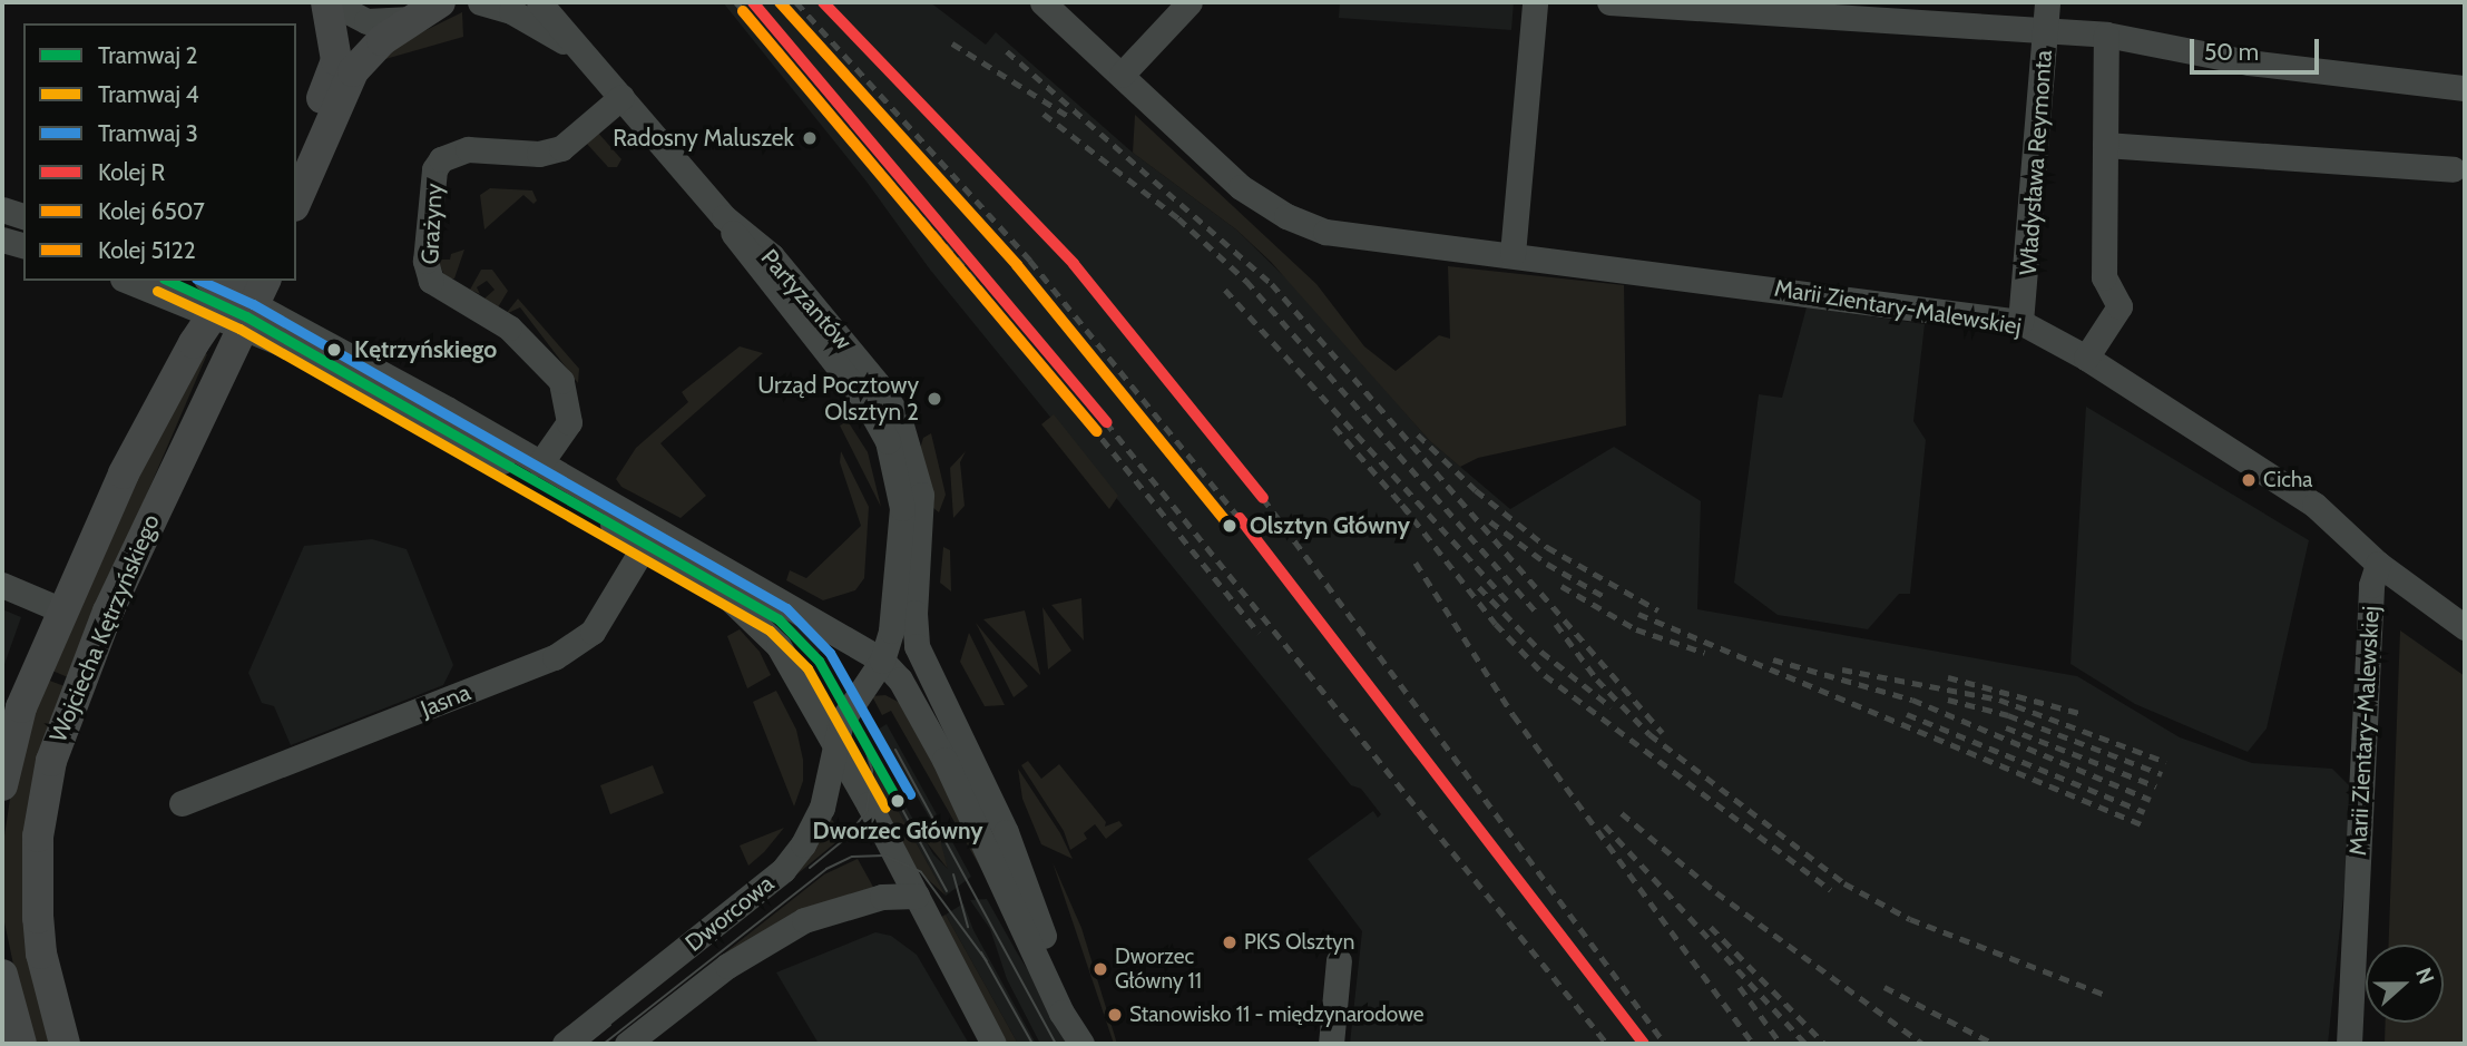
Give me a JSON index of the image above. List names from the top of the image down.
{
  "streets": {
    "main road": ["Wojciecha Kętrzyńskiego"],
    "street": [
      "Władysława Reymonta",
      "Grażyny",
      "Partyzantów",
      "Marii Zientary-Malewskiej",
      "Jasna",
      "Dworcowa"
    ]
  },
  "crossings": [
    ["Władysława Reymonta", "Marii Zientary-Malewskiej"],
    ["Grażyny", "Partyzantów"]
  ],
  "places": [
    "Radosny Maluszek",
    "Kętrzyńskiego",
    "Urząd Pocztowy Olsztyn 2",
    "Cicha",
    "Olsztyn Główny",
    "Dworzec Główny",
    "PKS Olsztyn",
    "Dworzec Główny 11",
    "Stanowisko 11 - międzynarodowe"
  ],
  "lines": [
    "rail line R",
    "rail line 6507",
    "rail line 5122",
    "tram line 2",
    "tram line 3",
    "tram line 4"
  ],
  "legend": [
    "Tramwaj 2",
    "Tramwaj 4",
    "Tramwaj 3",
    "Kolej R",
    "Kolej 6507",
    "Kolej 5122"
  ],
  "scale_bar": "50 m",
  "north": "right"
}
